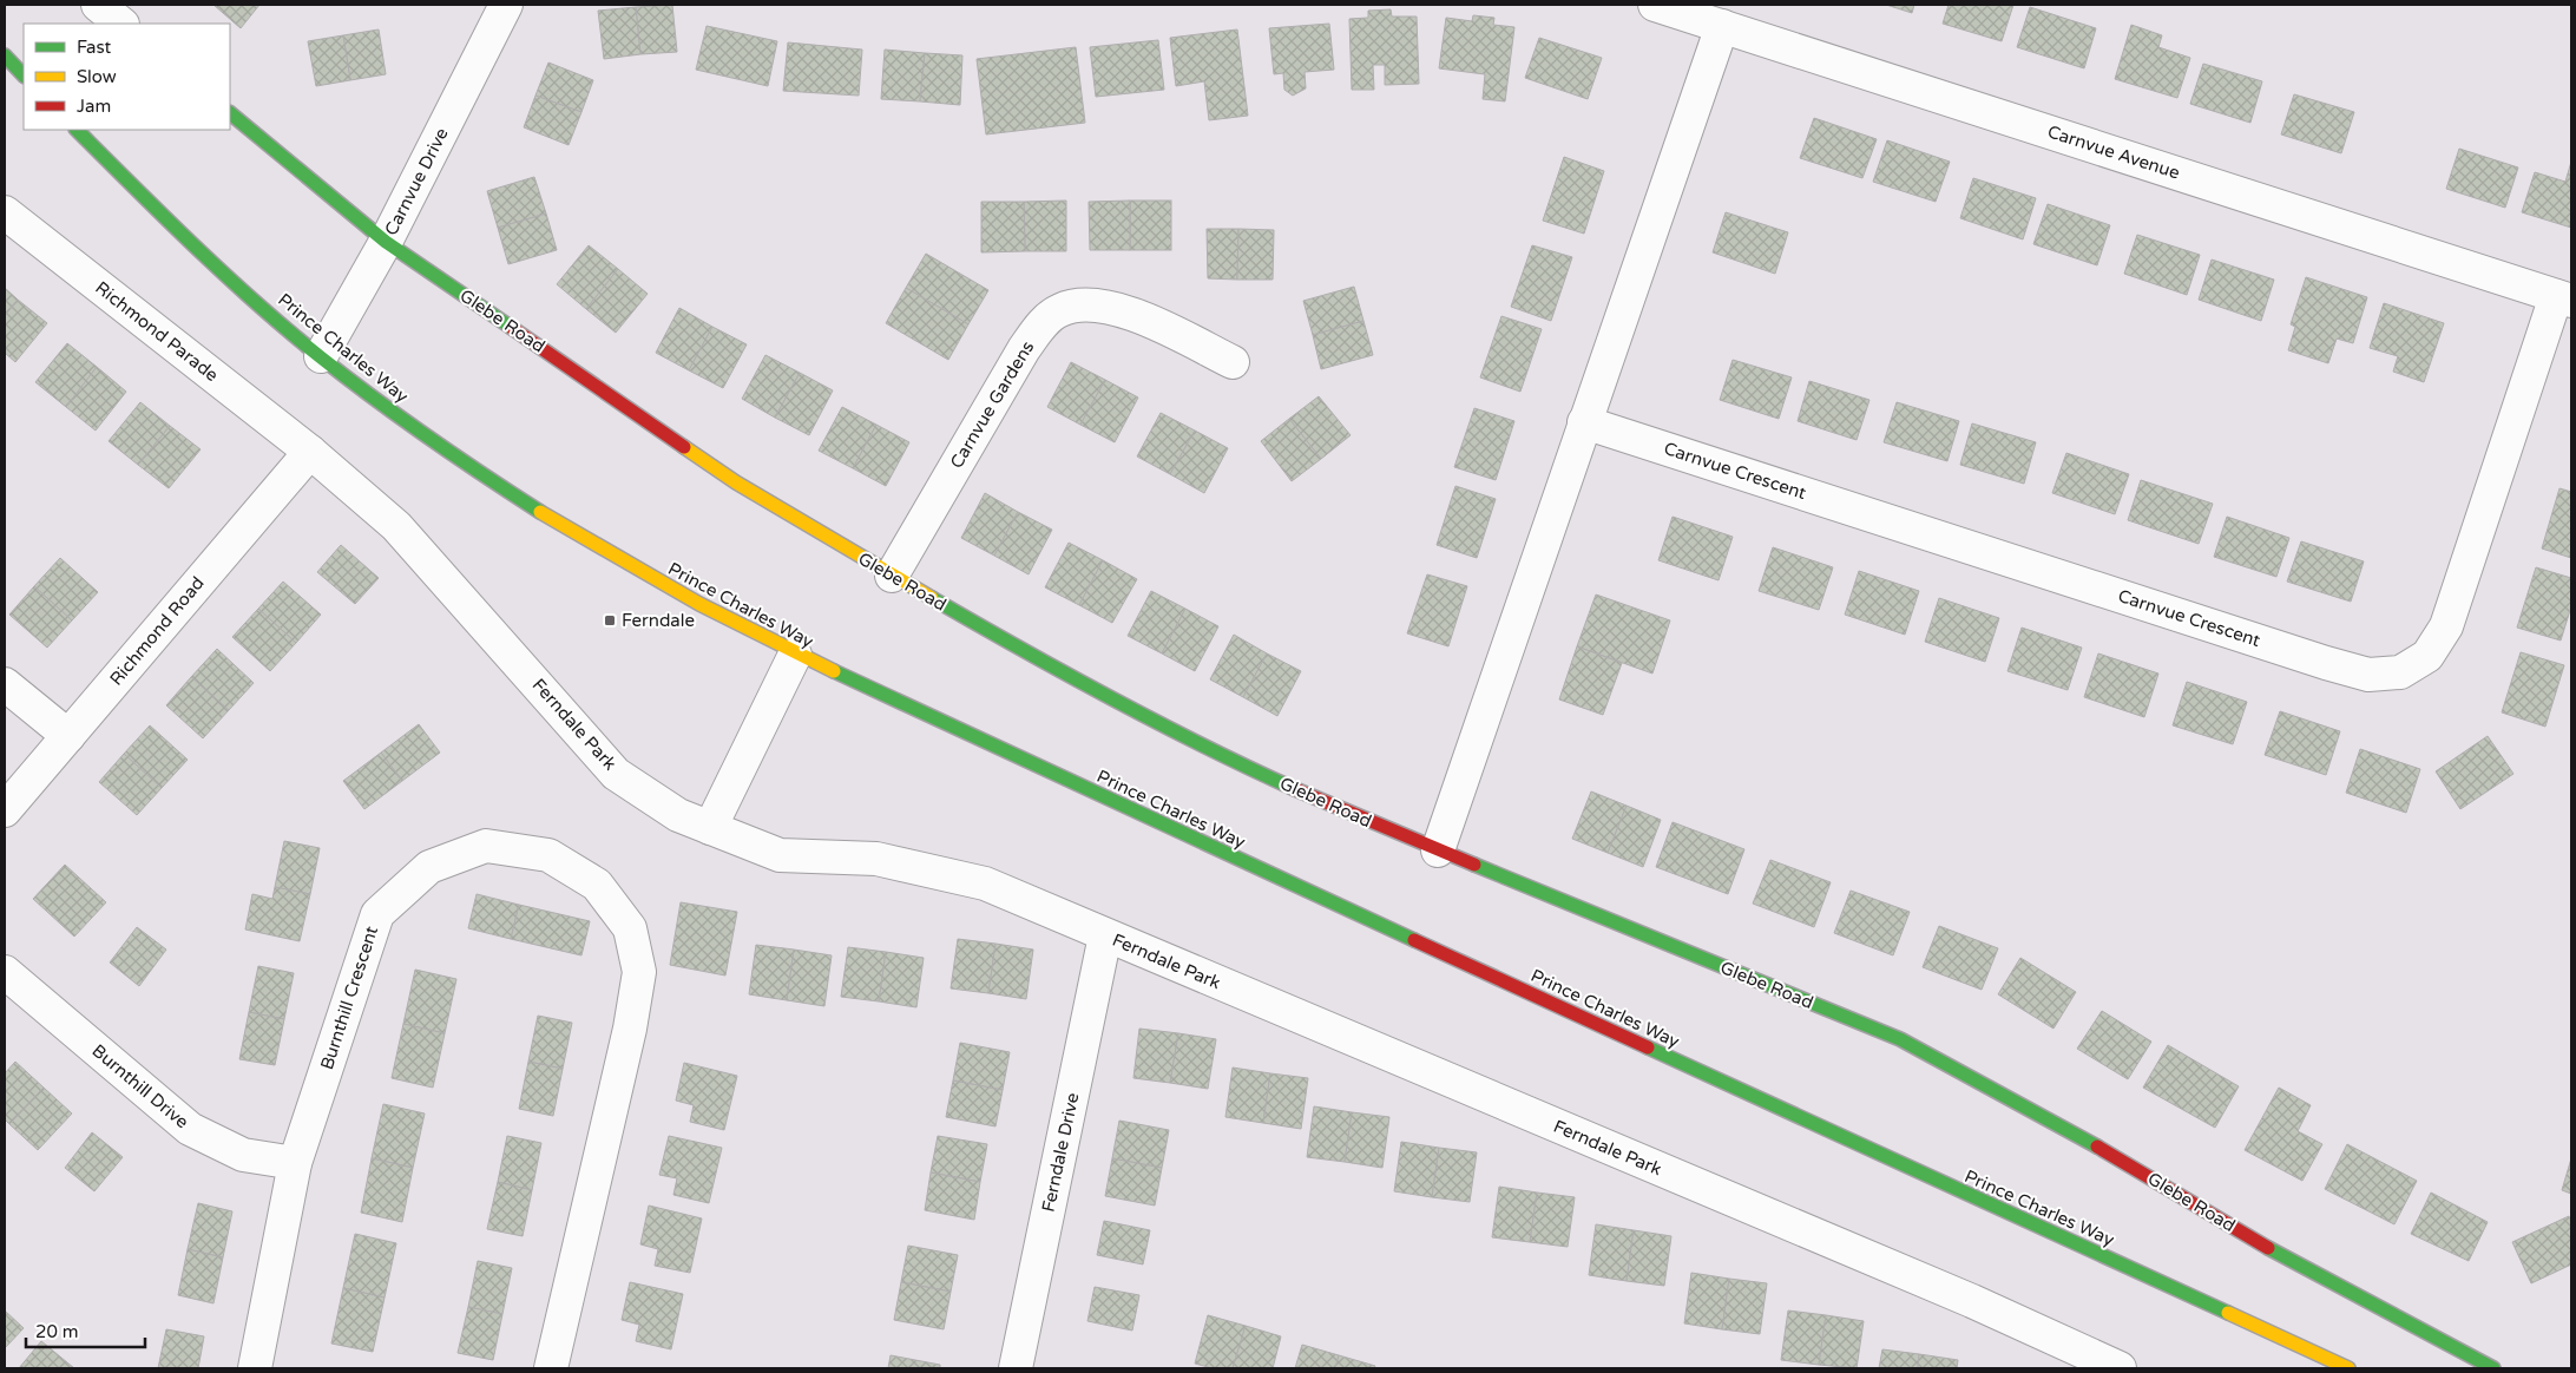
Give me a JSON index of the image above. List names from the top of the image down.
{
  "streets": {
    "street": [
      "Carnvue Avenue",
      "Carnvue Drive",
      "Glebe Road",
      "Richmond Parade",
      "Prince Charles Way",
      "Carnvue Gardens",
      "Carnvue Crescent",
      "Richmond Road",
      "Ferndale Park",
      "Burnthill Crescent",
      "Burnthill Drive",
      "Ferndale Drive"
    ]
  },
  "crossings": [
    ["Carnvue Avenue", "Carnvue Crescent"],
    ["Carnvue Drive", "Glebe Road"],
    ["Carnvue Drive", "Prince Charles Way"],
    ["Glebe Road", "Carnvue Gardens"],
    ["Richmond Parade", "Richmond Road"],
    ["Richmond Parade", "Ferndale Park"],
    ["Richmond Road", "Ferndale Park"],
    ["Ferndale Park", "Ferndale Drive"],
    ["Burnthill Crescent", "Burnthill Drive"]
  ],
  "places": {
    "transit": ["Ferndale"]
  },
  "legend": ["Fast", "Slow", "Jam"],
  "scale_bar": "20 m"
}
